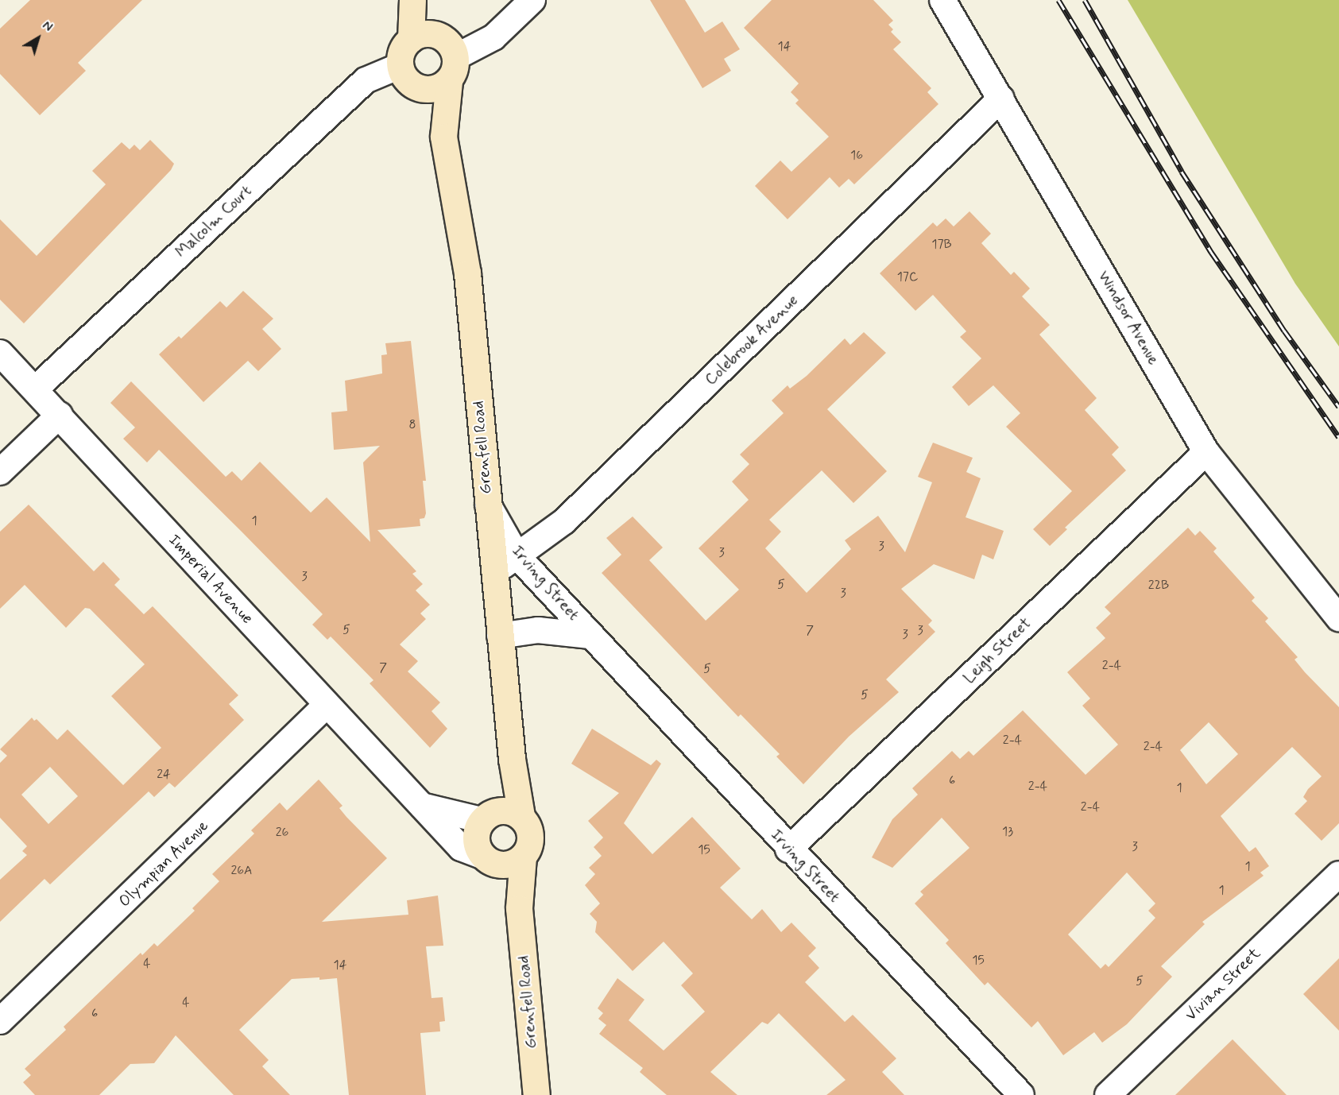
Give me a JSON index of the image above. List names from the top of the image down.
{
  "streets": {
    "street": [
      "Malcolm Court",
      "Windsor Avenue",
      "Colebrook Avenue",
      "Grenfell Road",
      "Imperial Avenue",
      "Irving Street",
      "Leigh Street",
      "Olympian Avenue",
      "Vivian Street"
    ]
  },
  "crossings": [
    ["Malcolm Court", "Grenfell Road"],
    ["Malcolm Court", "Imperial Avenue"],
    ["Windsor Avenue", "Colebrook Avenue"],
    ["Windsor Avenue", "Leigh Street"],
    ["Colebrook Avenue", "Grenfell Road"],
    ["Colebrook Avenue", "Irving Street"],
    ["Grenfell Road", "Imperial Avenue"],
    ["Grenfell Road", "Irving Street"],
    ["Imperial Avenue", "Olympian Avenue"],
    ["Irving Street", "Leigh Street"]
  ],
  "house_numbers": [
    "14",
    "16",
    "17B",
    "17C",
    "8",
    "1",
    "3",
    "3",
    "3",
    "5",
    "22B",
    "3",
    "5",
    "7",
    "3",
    "3",
    "2-4",
    "7",
    "5",
    "5",
    "2-4",
    "2-4",
    "24",
    "6",
    "2-4",
    "1",
    "2-4",
    "13",
    "26",
    "3",
    "15",
    "1",
    "26A",
    "1",
    "15",
    "4",
    "14",
    "5",
    "4",
    "6"
  ],
  "north": "top right"
}
